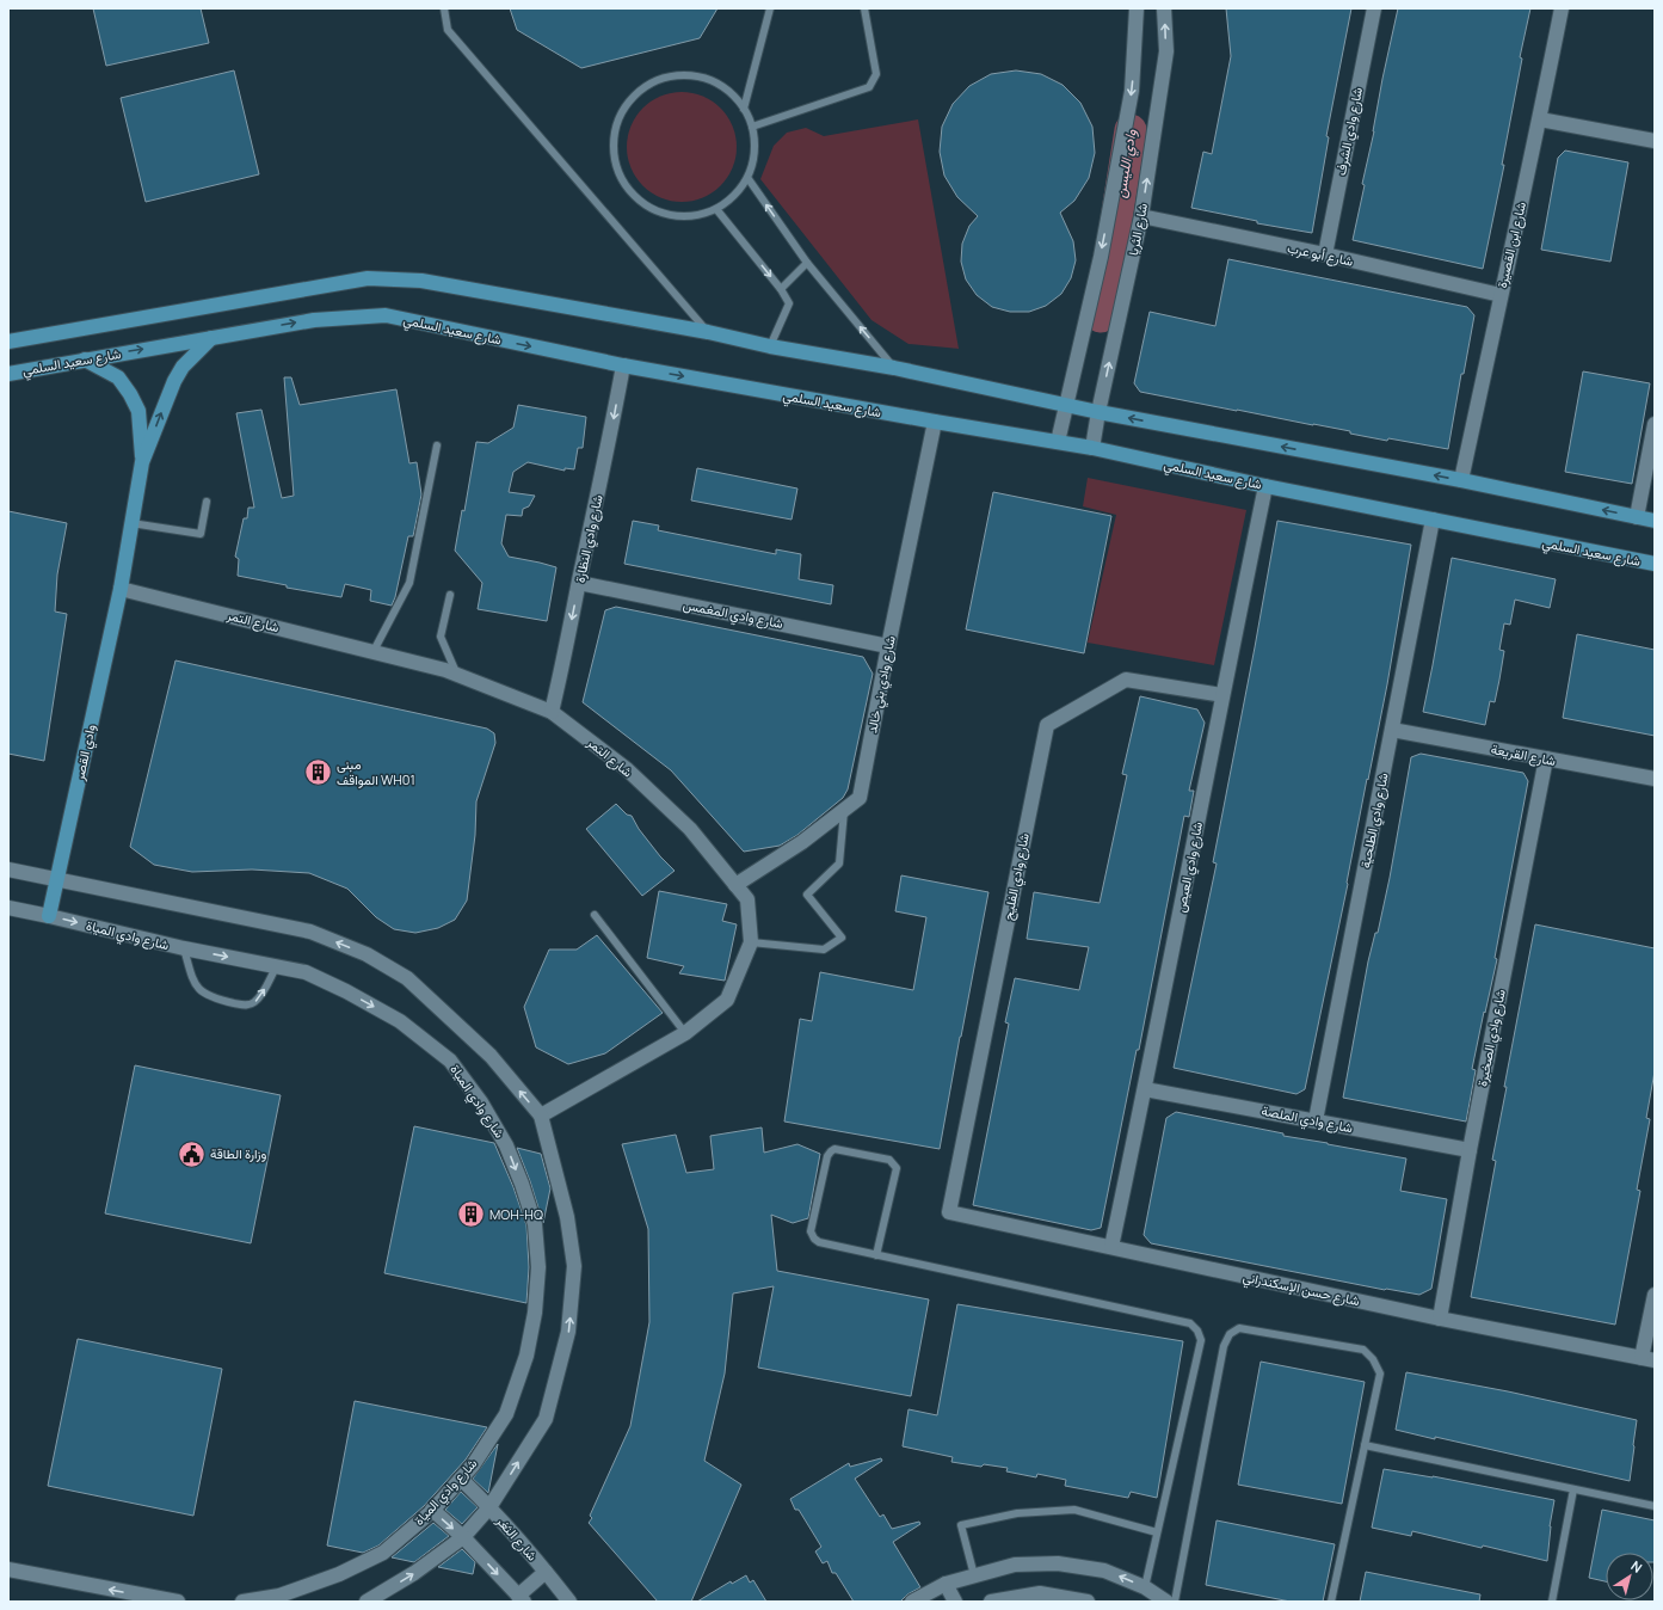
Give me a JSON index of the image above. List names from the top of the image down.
{
  "streets": {
    "street": [
      "شارع وادي الشرف",
      "شارع الثريا",
      "شارع ابن القصيرة",
      "شارع أبو عرب",
      "شارع سعيد السلمي",
      "شارع وادي النظارة",
      "شارع وادي المغمس",
      "شارع التمر",
      "شارع وادي بني خالد",
      "وادي القصر",
      "شارع القريعة",
      "شارع وادي الطلحية",
      "شارع وادي العيص",
      "شارع وادي الفليح",
      "شارع وادي المياة",
      "شارع وادي الصخيرة",
      "شارع وادي الملصة",
      "شارع حسن الإسكندراني",
      "شارع الثغر"
    ]
  },
  "crossings": [
    ["شارع وادي الشرف", "شارع أبو عرب"],
    ["شارع الثريا", "شارع أبو عرب"],
    ["شارع الثريا", "شارع سعيد السلمي"],
    ["شارع ابن القصيرة", "شارع أبو عرب"],
    ["شارع سعيد السلمي", "شارع وادي النظارة"],
    ["شارع سعيد السلمي", "شارع وادي بني خالد"],
    ["شارع سعيد السلمي", "شارع وادي الطلحية"],
    ["شارع سعيد السلمي", "شارع وادي العيص"],
    ["شارع وادي النظارة", "شارع وادي المغمس"],
    ["شارع وادي النظارة", "شارع التمر"],
    ["شارع وادي المغمس", "شارع وادي بني خالد"],
    ["شارع التمر", "شارع وادي بني خالد"],
    ["شارع التمر", "وادي القصر"],
    ["وادي القصر", "شارع وادي المياة"],
    ["شارع القريعة", "شارع وادي الطلحية"],
    ["شارع القريعة", "شارع وادي الصخيرة"],
    ["شارع وادي الطلحية", "شارع وادي الملصة"],
    ["شارع وادي العيص", "شارع وادي الفليح"],
    ["شارع وادي العيص", "شارع وادي الملصة"],
    ["شارع وادي العيص", "شارع حسن الإسكندراني"],
    ["شارع وادي الفليح", "شارع حسن الإسكندراني"],
    ["شارع وادي المياة", "شارع الثغر"],
    ["شارع وادي الصخيرة", "شارع وادي الملصة"],
    ["شارع وادي الصخيرة", "شارع حسن الإسكندراني"]
  ],
  "one_way": ["شارع وادي النظارة"],
  "water": ["وادي الليسن"],
  "places": {
    "building": ["مبنى المواقف WH01", "MOH-HQ"],
    "public building": ["وزارة الطاقة"]
  },
  "north": "top right"
}
